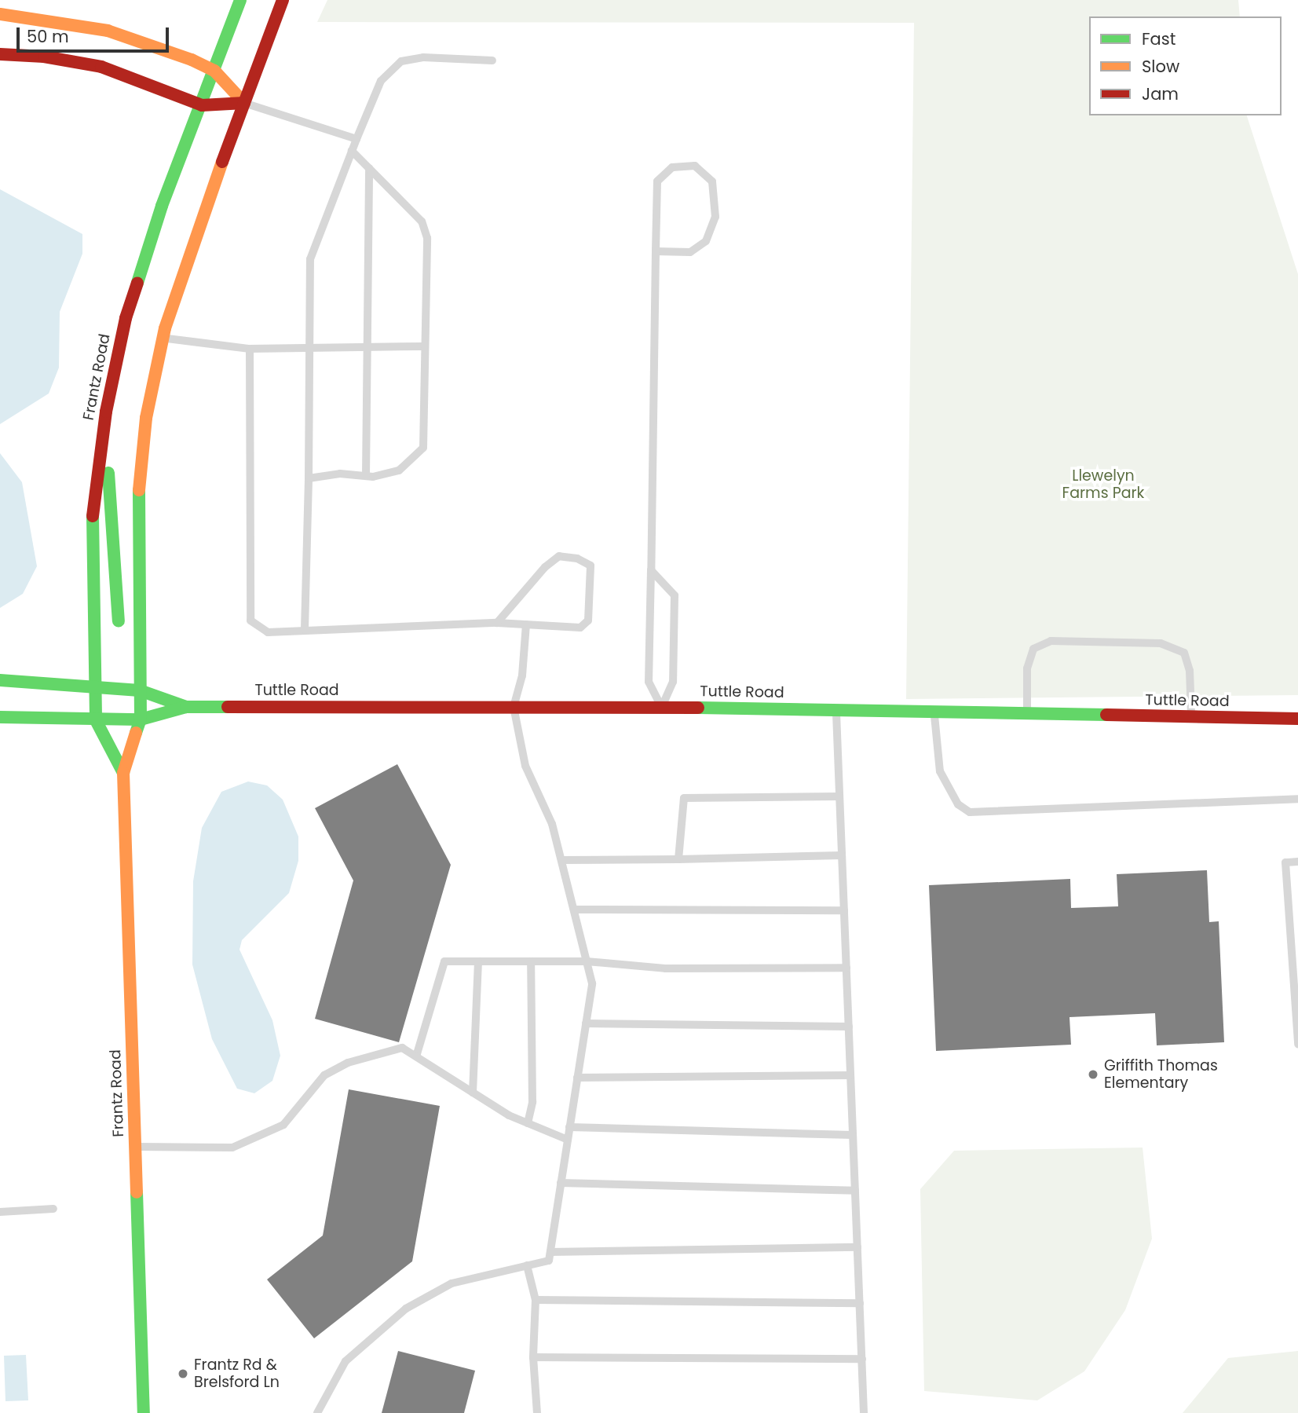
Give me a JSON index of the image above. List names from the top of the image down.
{
  "streets": {
    "main road": ["Frantz Road", "Tuttle Road"]
  },
  "parks": ["Llewelyn Farms Park"],
  "places": ["Griffith Thomas Elementary", "Frantz Rd & Brelsford Ln"],
  "legend": ["Fast", "Slow", "Jam"],
  "scale_bar": "50 m"
}
